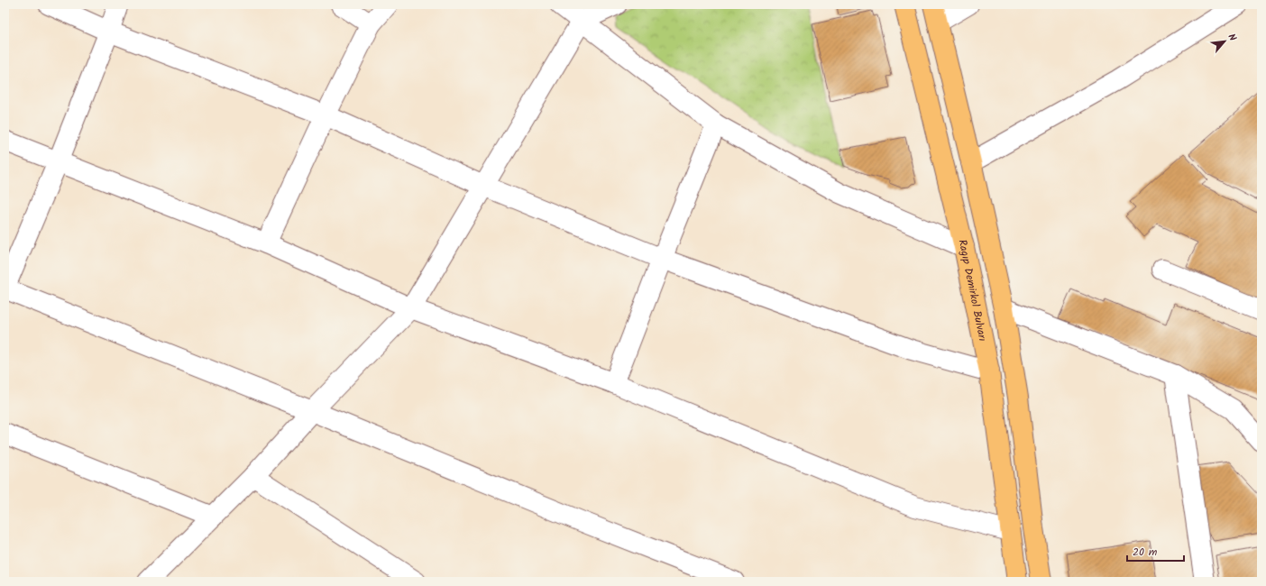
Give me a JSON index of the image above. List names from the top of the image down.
{
  "streets": {
    "main road": ["Ragıp Demirkol Bulvarı"]
  },
  "scale_bar": "20 m",
  "north": "top right"
}
